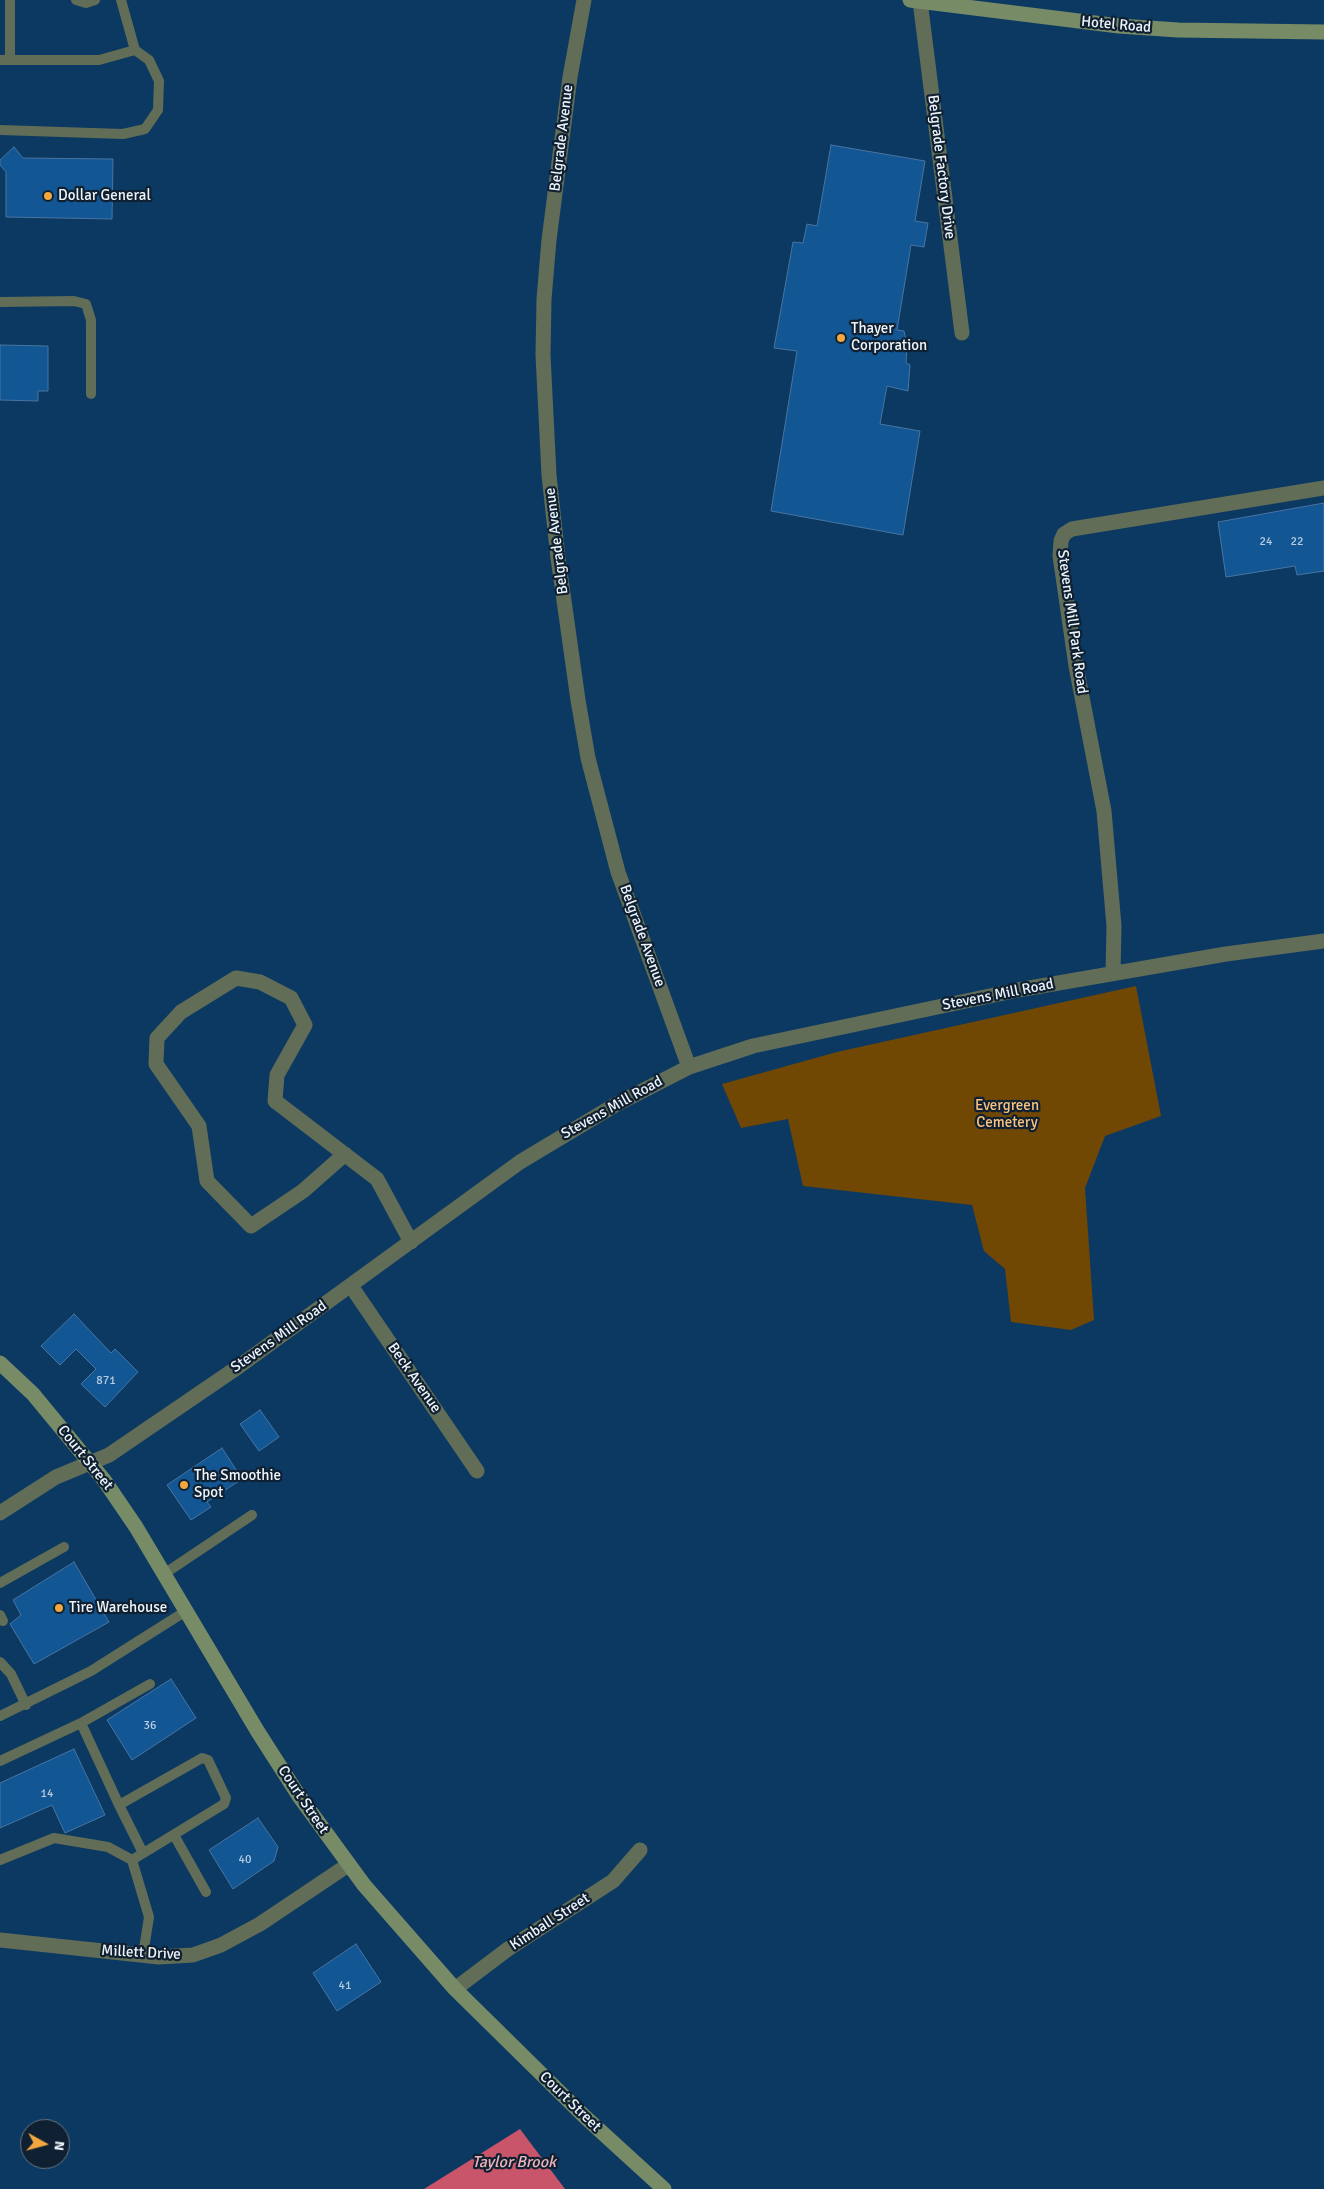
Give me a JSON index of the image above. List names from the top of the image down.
{
  "streets": {
    "main road": ["Hotel Road", "Court Street"],
    "street": [
      "Belgrade Avenue",
      "Belgrade Factory Drive",
      "Stevens Mill Park Road",
      "Stevens Mill Road",
      "Beck Avenue",
      "Kimball Street",
      "Millett Drive"
    ]
  },
  "crossings": [
    ["Hotel Road", "Belgrade Factory Drive"],
    ["Belgrade Avenue", "Stevens Mill Road"],
    ["Stevens Mill Park Road", "Stevens Mill Road"],
    ["Stevens Mill Road", "Beck Avenue"],
    ["Stevens Mill Road", "Court Street"],
    ["Court Street", "Kimball Street"],
    ["Court Street", "Millett Drive"]
  ],
  "water": ["Taylor Brook"],
  "parks": ["Evergreen Cemetery"],
  "places": [
    "Dollar General",
    "Thayer Corporation",
    "The Smoothie Spot",
    "Tire Warehouse"
  ],
  "house_numbers": [
    "24",
    "22",
    "871",
    "36",
    "14",
    "40",
    "41"
  ],
  "north": "right"
}
